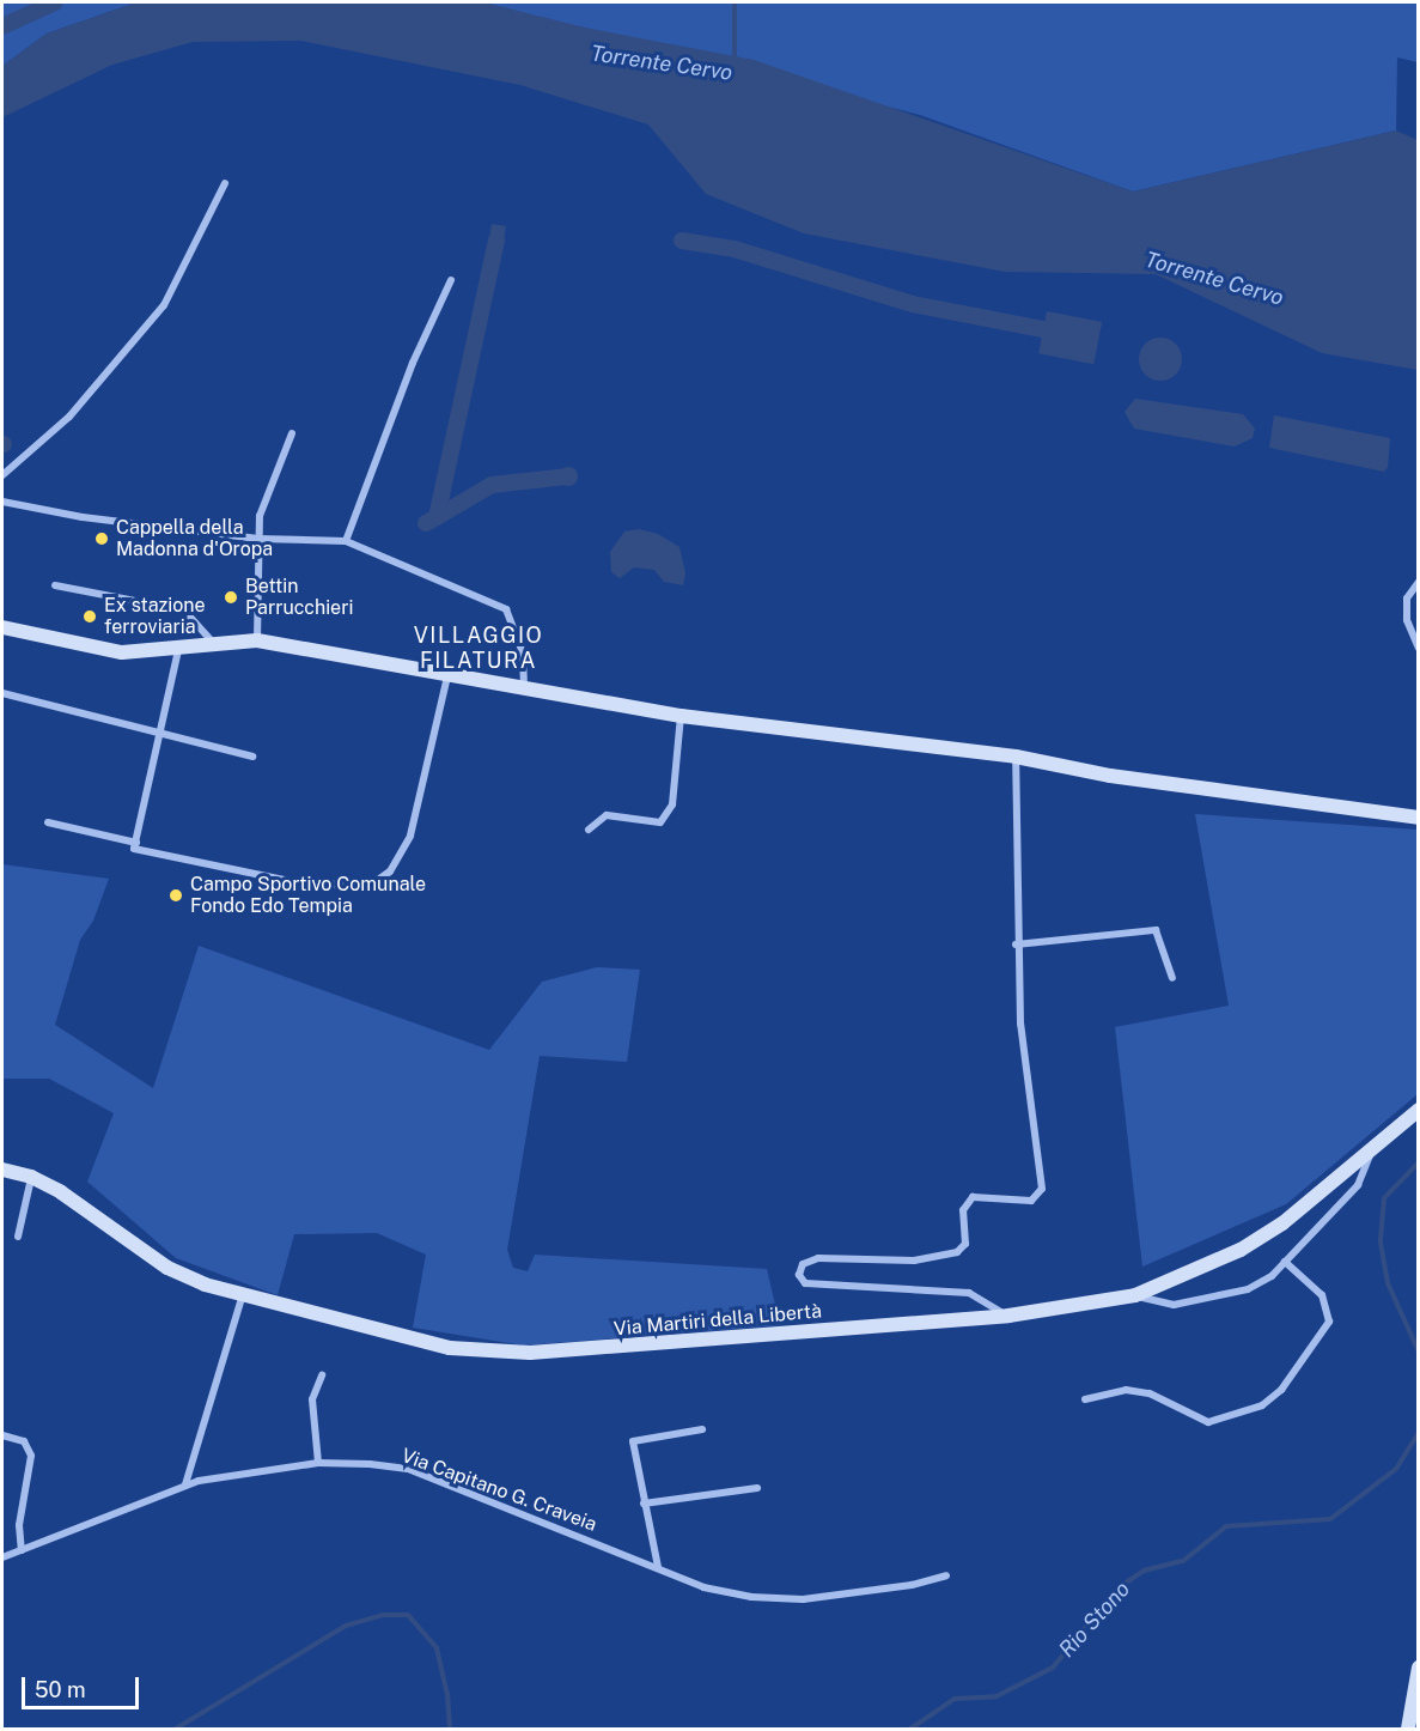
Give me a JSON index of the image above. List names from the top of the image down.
{
  "streets": {
    "street": ["Via Martiri della Libertà", "Via Capitano G. Craveia"]
  },
  "districts": ["VILLAGGIO FILATURA"],
  "water": ["Torrente Cervo", "Rio Stono"],
  "places": [
    "Cappella della Madonna d'Oropa",
    "Bettin Parrucchieri",
    "Ex stazione ferroviaria",
    "Campo Sportivo Comunale Fondo Edo Tempia"
  ],
  "scale_bar": "50 m"
}
